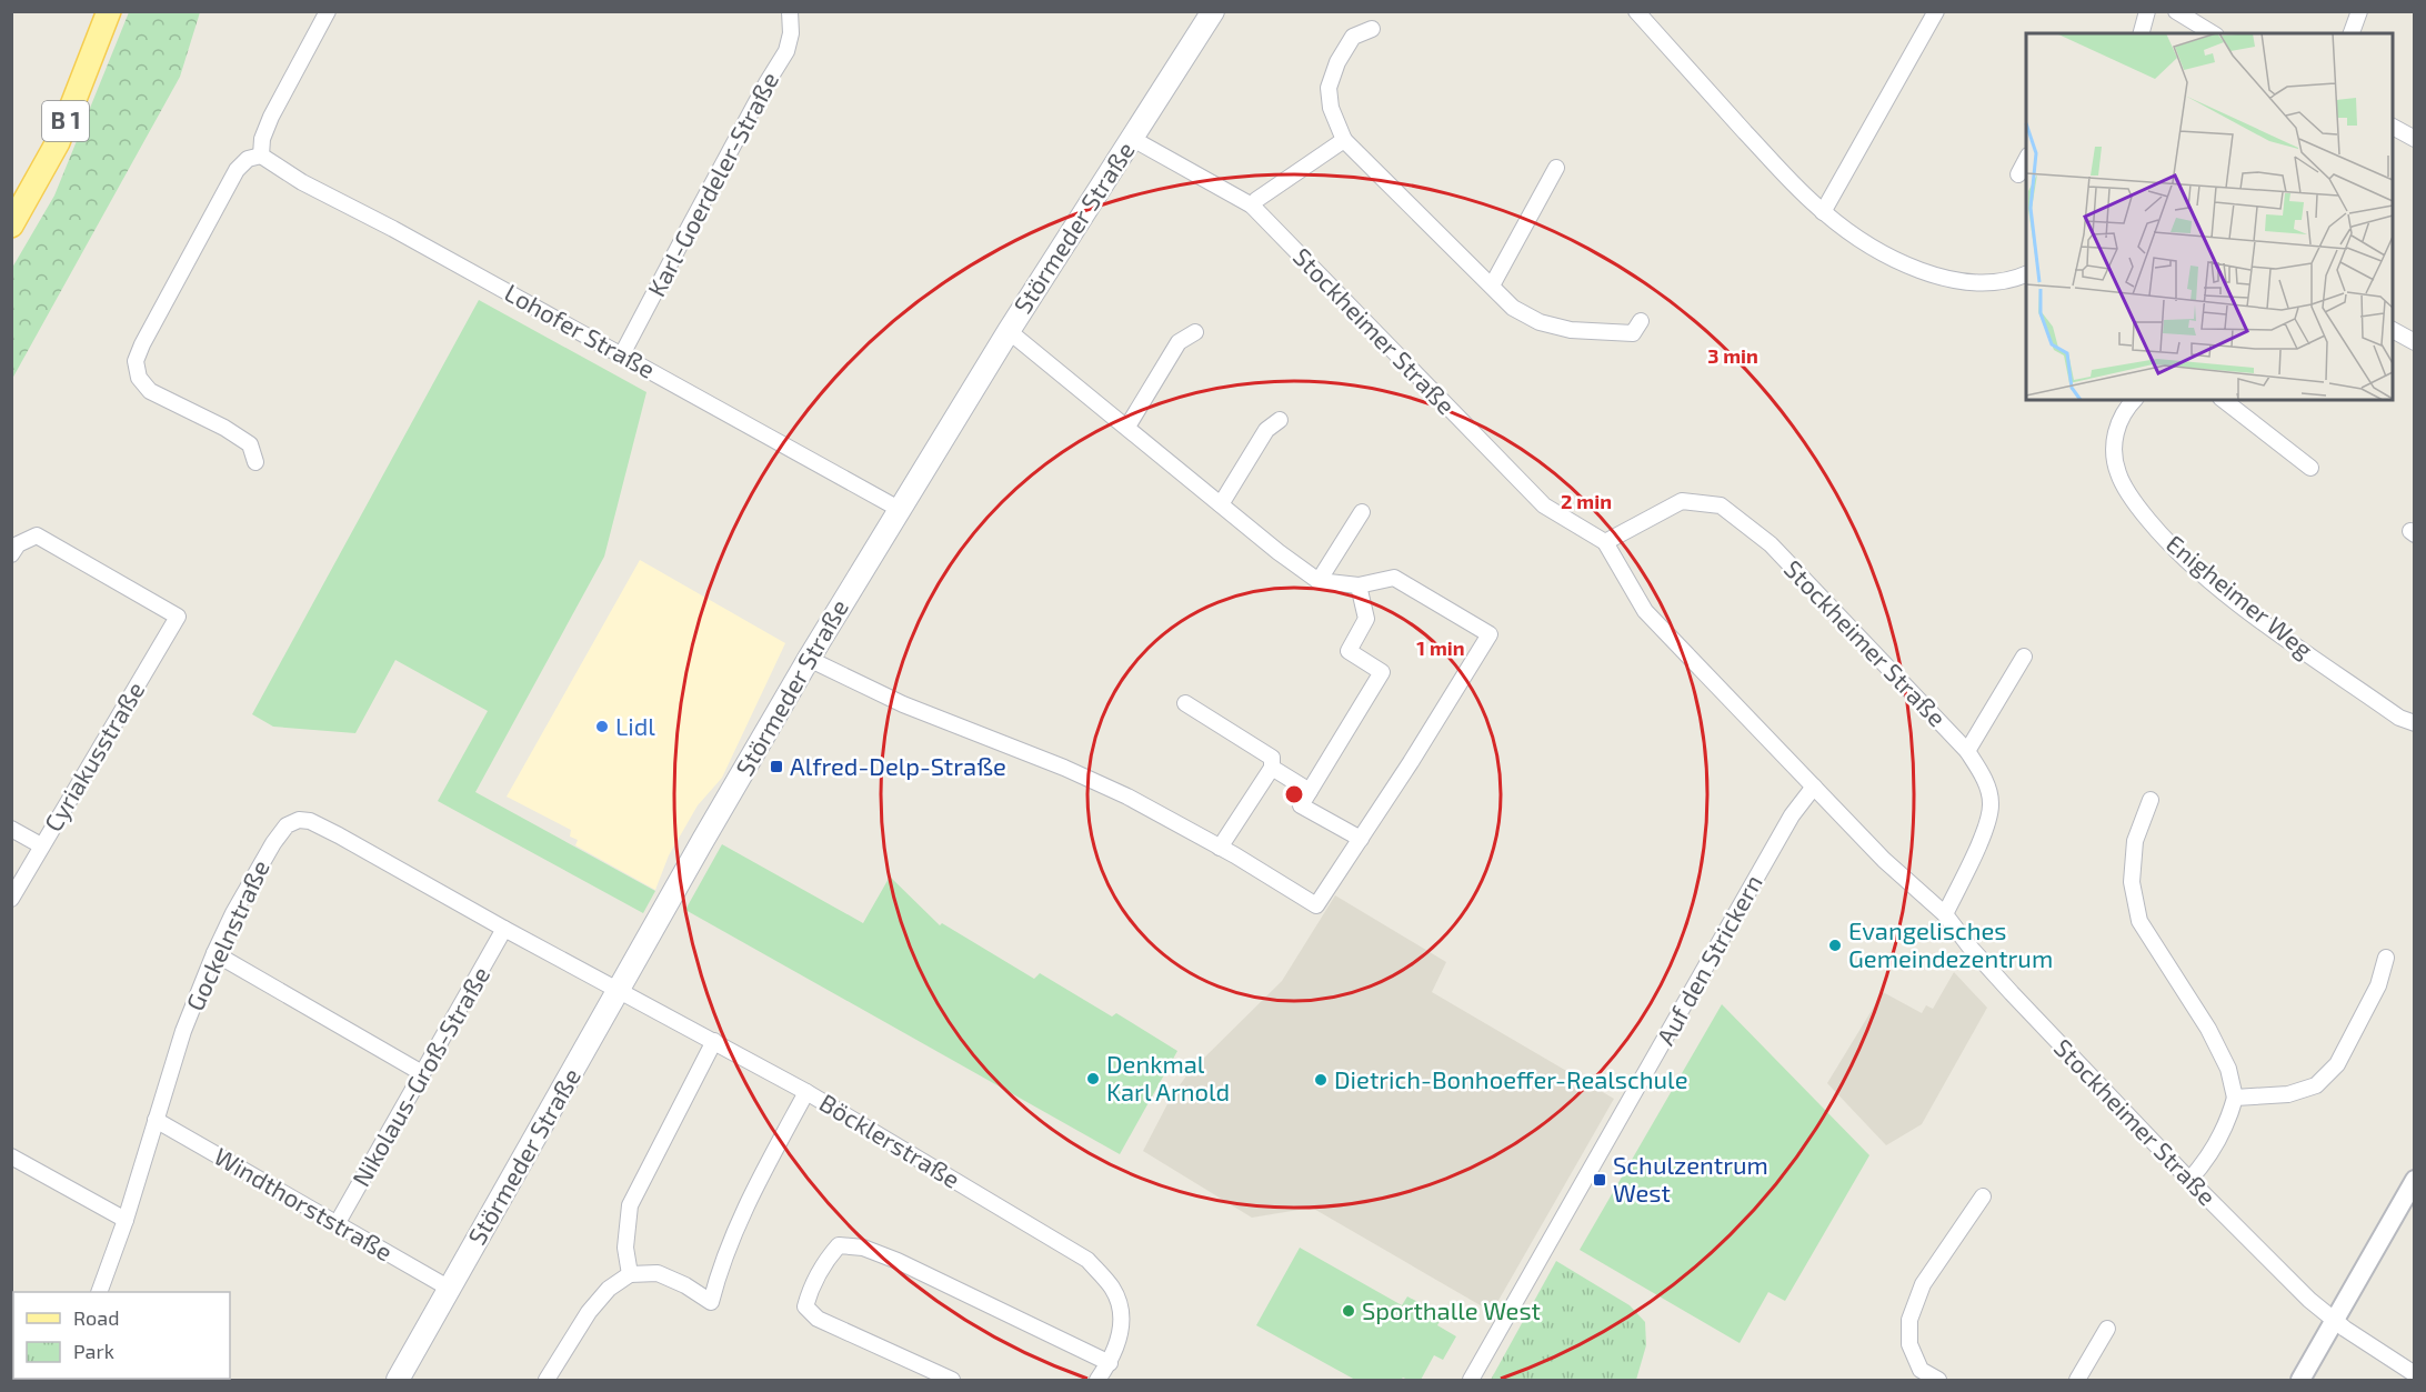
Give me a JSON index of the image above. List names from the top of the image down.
{
  "streets": {
    "main road": ["B 1", "Störmeder Straße"],
    "street": [
      "Karl-Goerdeler-Straße",
      "Lohofer Straße",
      "Stockheimer Straße",
      "Enigheimer Weg",
      "Cyriakusstraße",
      "Gockelnstraße",
      "Auf den Strickern",
      "Nikolaus-Groß-Straße",
      "Böcklerstraße",
      "Windthorststraße"
    ]
  },
  "crossings": [
    ["Karl-Goerdeler-Straße", "Lohofer Straße"],
    ["Störmeder Straße", "Lohofer Straße"],
    ["Störmeder Straße", "Stockheimer Straße"],
    ["Störmeder Straße", "Gockelnstraße"],
    ["Störmeder Straße", "Böcklerstraße"],
    ["Störmeder Straße", "Windthorststraße"],
    ["Stockheimer Straße", "Auf den Strickern"],
    ["Gockelnstraße", "Nikolaus-Groß-Straße"],
    ["Gockelnstraße", "Böcklerstraße"],
    ["Gockelnstraße", "Windthorststraße"],
    ["Nikolaus-Groß-Straße", "Windthorststraße"]
  ],
  "places": {
    "other": [
      "Lidl",
      "Evangelisches Gemeindezentrum",
      "Denkmal Karl Arnold",
      "Dietrich-Bonhoeffer-Realschule",
      "Sporthalle West"
    ],
    "transit": ["Alfred-Delp-Straße", "Schulzentrum West"]
  },
  "legend": ["Road", "Park"],
  "rings": ["3 min", "2 min", "1 min"]
}
